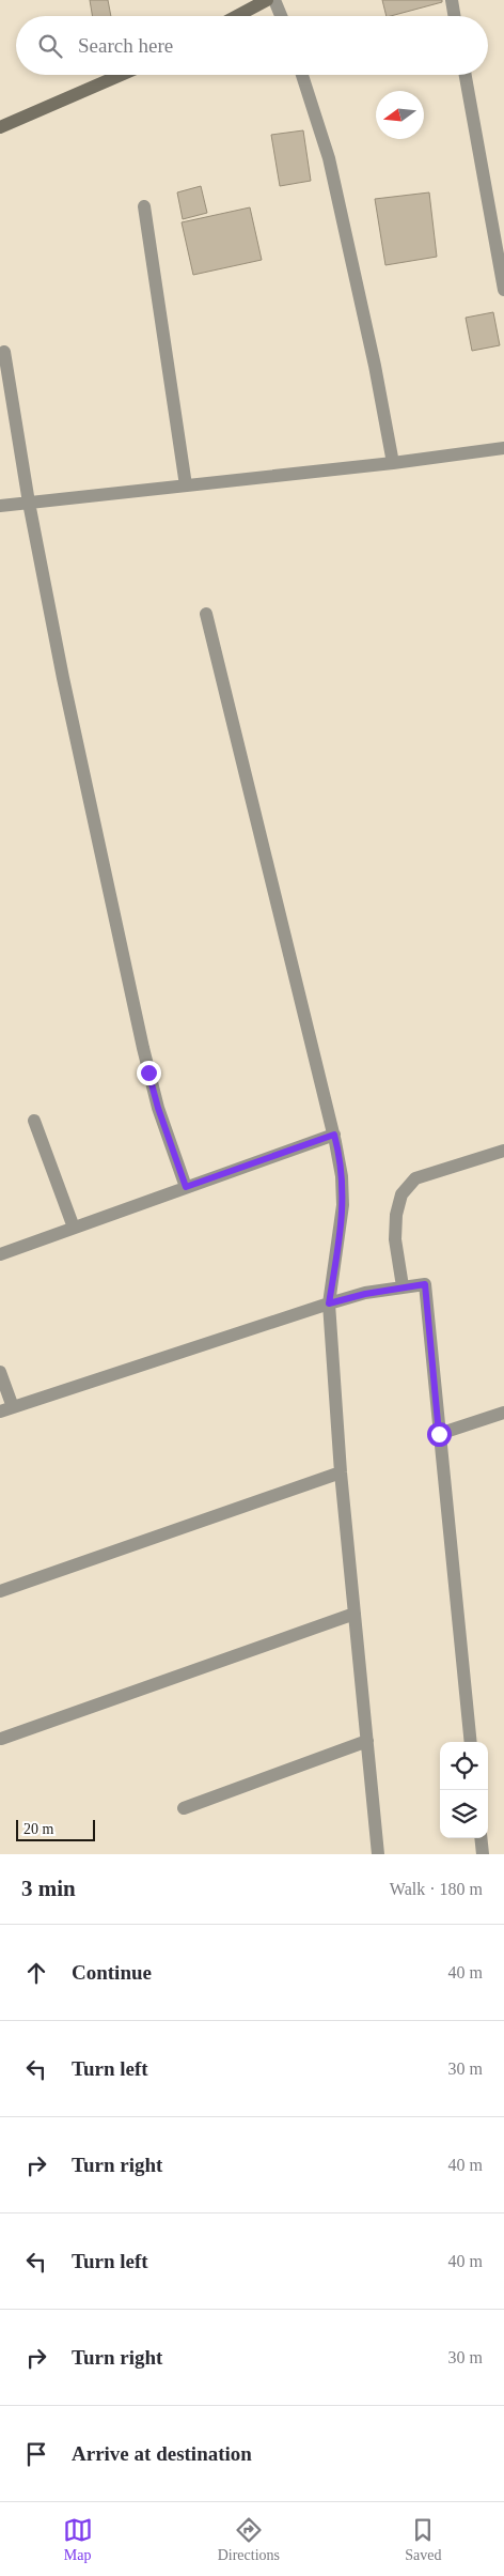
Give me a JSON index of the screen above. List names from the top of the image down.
{
  "scale_bar": "20 m",
  "north": "left",
  "page": {
    "search": "Search here",
    "scale": "20 m",
    "heading": ["3 min", "Walk · 180 m"],
    "list": [
      ["Continue", "40 m"],
      ["Turn left", "30 m"],
      ["Turn right", "40 m"],
      ["Turn left", "40 m"],
      ["Turn right", "30 m"],
      "Arrive at destination"
    ],
    "nav": ["Map", "Directions", "Saved"]
  }
}
